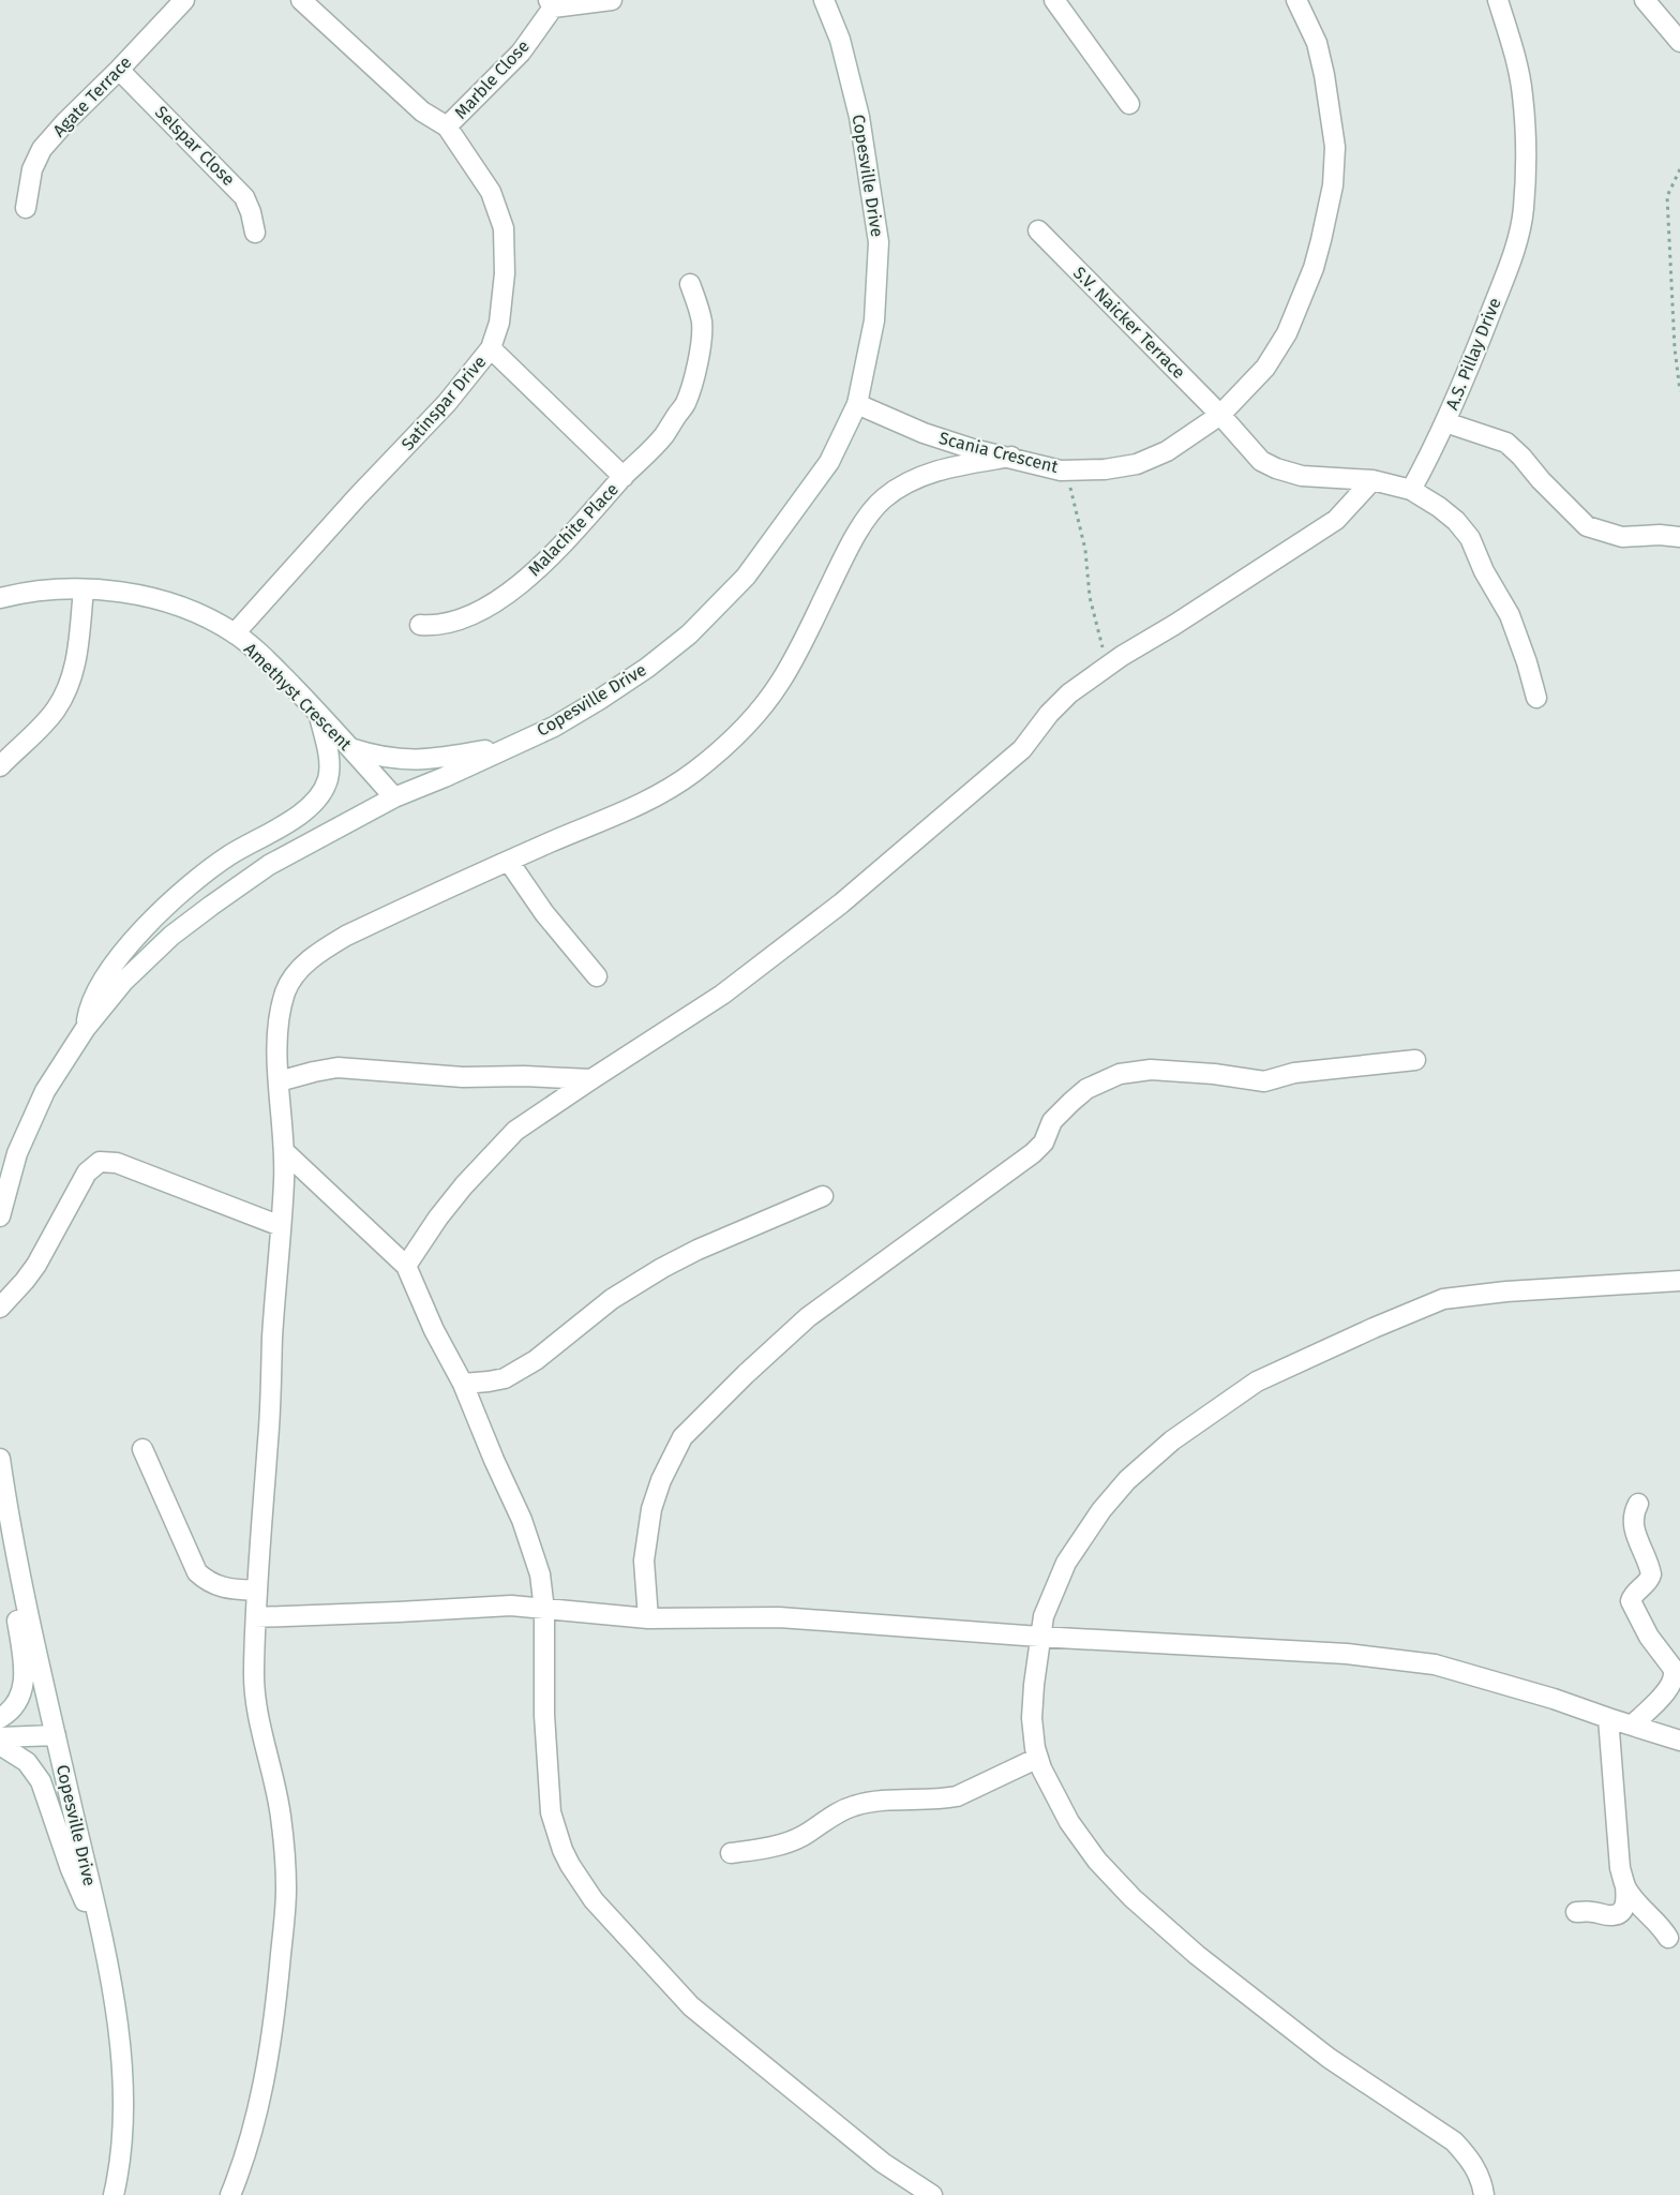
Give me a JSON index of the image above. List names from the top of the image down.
{
  "streets": {
    "street": [
      "Marble Close",
      "Agate Terrace",
      "Selspar Close",
      "Copesville Drive",
      "S.V. Naicker Terrace",
      "A.S. Pillay Drive",
      "Satinspar Drive",
      "Scania Crescent",
      "Malachite Place",
      "Amethyst Crescent"
    ]
  },
  "crossings": [
    ["Marble Close", "Satinspar Drive"],
    ["Agate Terrace", "Selspar Close"],
    ["Copesville Drive", "Scania Crescent"],
    ["Copesville Drive", "Amethyst Crescent"],
    ["S.V. Naicker Terrace", "Scania Crescent"],
    ["Satinspar Drive", "Malachite Place"],
    ["Satinspar Drive", "Amethyst Crescent"]
  ]
}
